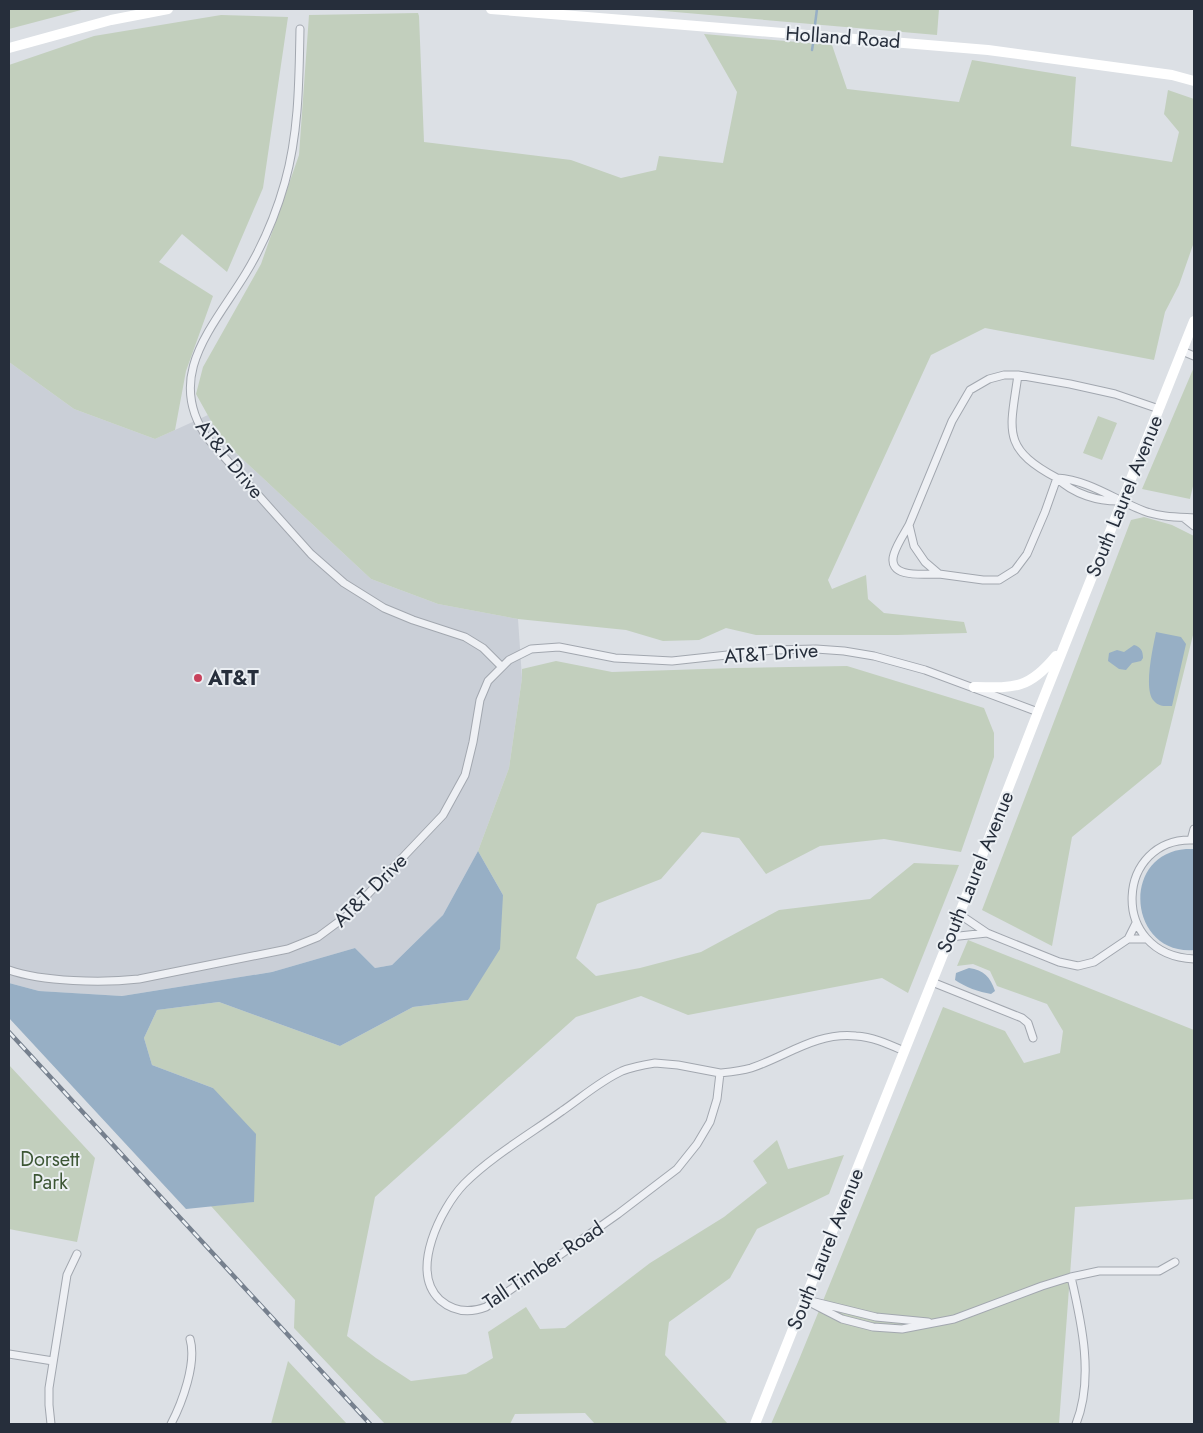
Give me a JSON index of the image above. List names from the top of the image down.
{
  "streets": {
    "main road": ["Holland Road", "South Laurel Avenue"],
    "street": ["AT&T Drive", "Tall Timber Road"]
  },
  "crossings": [
    ["AT&T Drive", "South Laurel Avenue"],
    ["South Laurel Avenue", "Tall Timber Road"]
  ],
  "parks": ["Dorsett Park"],
  "places": ["AT&T"]
}
